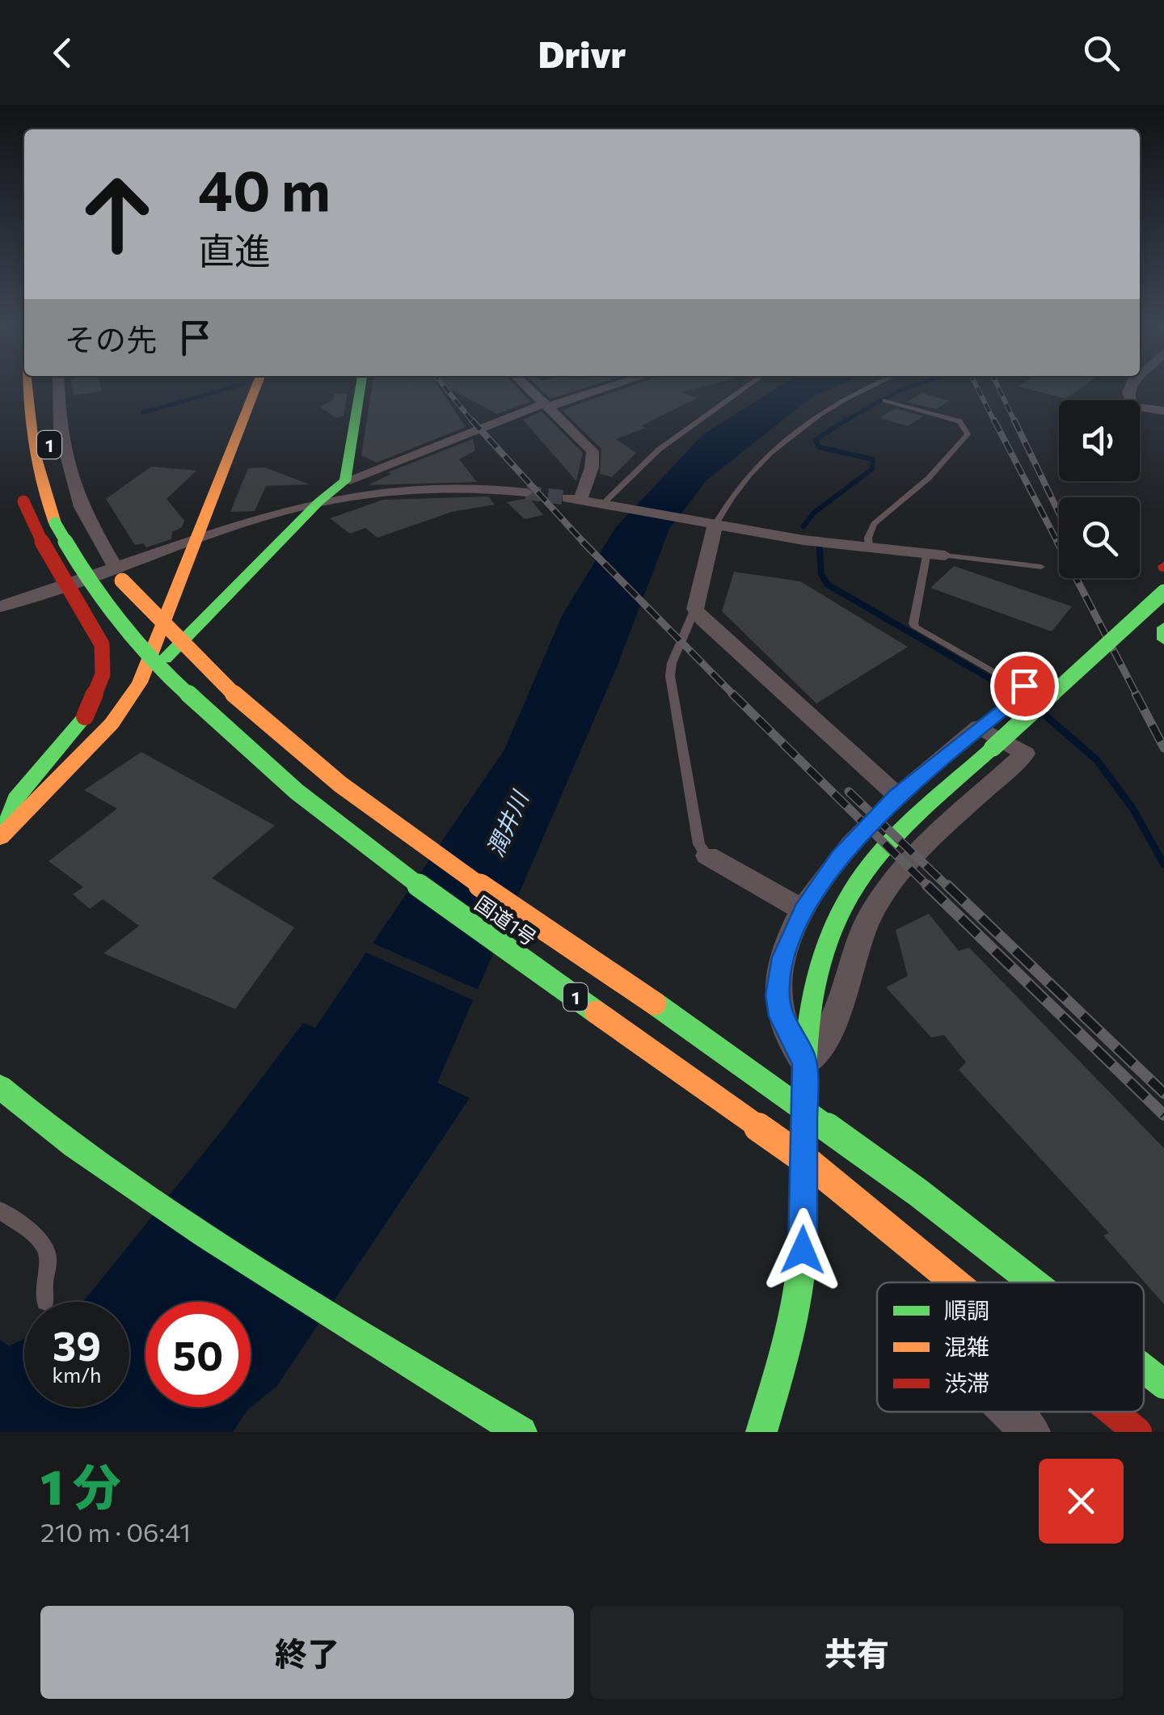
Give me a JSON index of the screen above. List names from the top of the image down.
{
  "streets": {
    "main road": ["1", "国道1号"]
  },
  "water": ["潤井川"],
  "legend": ["順調", "混雑", "渋滞"],
  "page": {
    "header": "Drivr",
    "turn": ["40 m", "直進"],
    "then": "その先",
    "speed": "39 km/h",
    "limit": "50",
    "heading": ["1 分", "210 m · 06:41"],
    "buttons": ["終了", "共有"]
  }
}
